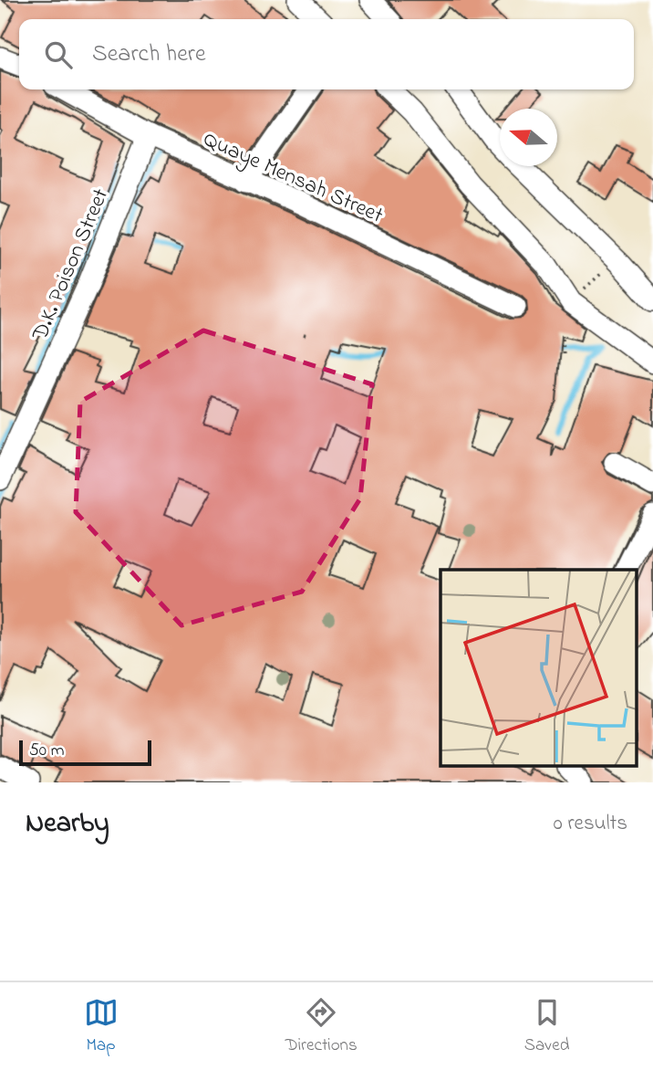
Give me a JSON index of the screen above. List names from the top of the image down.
{
  "streets": {
    "street": ["Quaye Mensah Street", "D.K. Poison Street"]
  },
  "crossings": [
    ["Quaye Mensah Street", "D.K. Poison Street"]
  ],
  "scale_bar": "50 m",
  "north": "left",
  "page": {
    "search": "Search here",
    "scale": "50 m",
    "heading": ["Nearby", "0 results"],
    "nav": ["Map", "Directions", "Saved"]
  }
}
